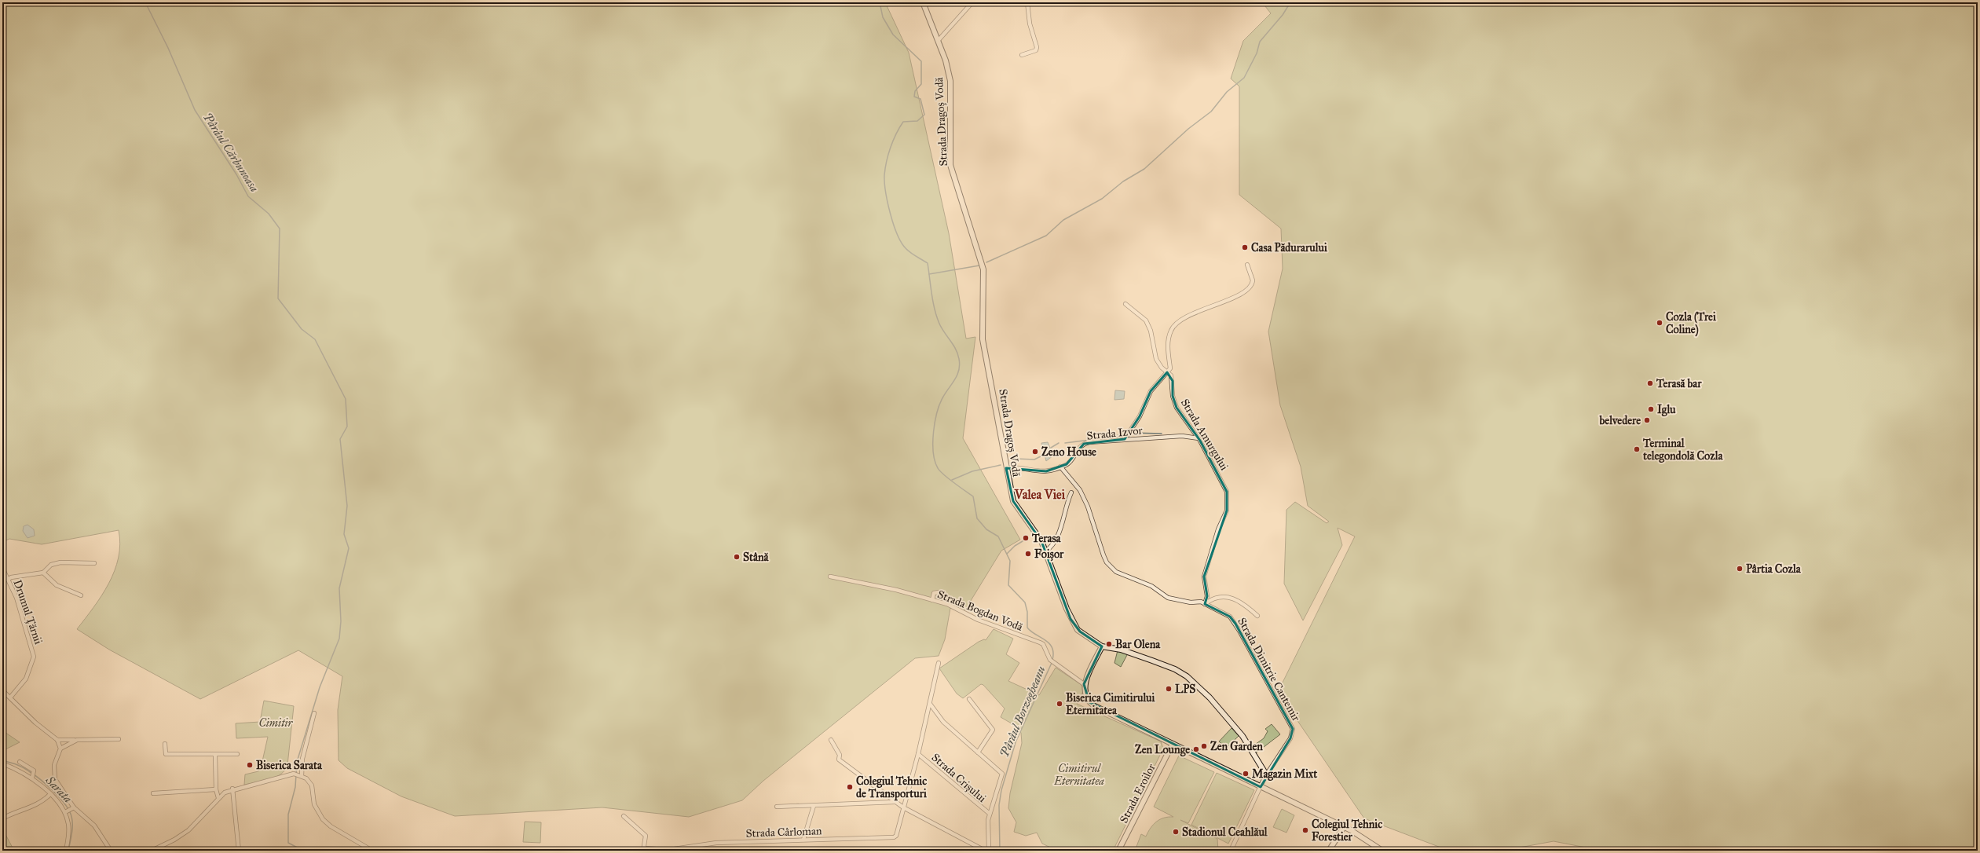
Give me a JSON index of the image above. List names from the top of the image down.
{
  "streets": {
    "street": [
      "Strada Dragoș Vodă",
      "Strada Izvor",
      "Strada Amurgului",
      "Strada Bogdan Vodă",
      "Drumul Țărnii",
      "Strada Dimitrie Cantemir",
      "Strada Crișului",
      "Strada Eroilor",
      "Strada Cârloman"
    ]
  },
  "crossings": [
    ["Strada Dragoș Vodă", "Strada Izvor"],
    ["Strada Dragoș Vodă", "Strada Dimitrie Cantemir"],
    ["Strada Izvor", "Strada Amurgului"],
    ["Strada Izvor", "Strada Dimitrie Cantemir"],
    ["Strada Amurgului", "Strada Dimitrie Cantemir"]
  ],
  "districts": ["Valea Viei"],
  "water": ["Pârâul Cărbunoasa", "Pârâul Borzogheanu", "Sarata"],
  "parks": ["Cimitir", "Cimitirul Eternitatea"],
  "places": [
    "Casa Pădurarului",
    "Cozla (Trei Coline)",
    "Terasă bar",
    "Iglu",
    "belvedere",
    "Terminal telegondolă Cozla",
    "Zeno House",
    "Terasa",
    "Foișor",
    "Stână",
    "Pârtia Cozla",
    "Bar Olena",
    "LPS",
    "Biserica Cimitirului Eternitatea",
    "Zen Garden",
    "Zen Lounge",
    "Biserica Sarata",
    "Magazin Mixt",
    "Colegiul Tehnic de Transporturi",
    "Colegiul Tehnic Forestier",
    "Stadionul Ceahlăul"
  ]
}
